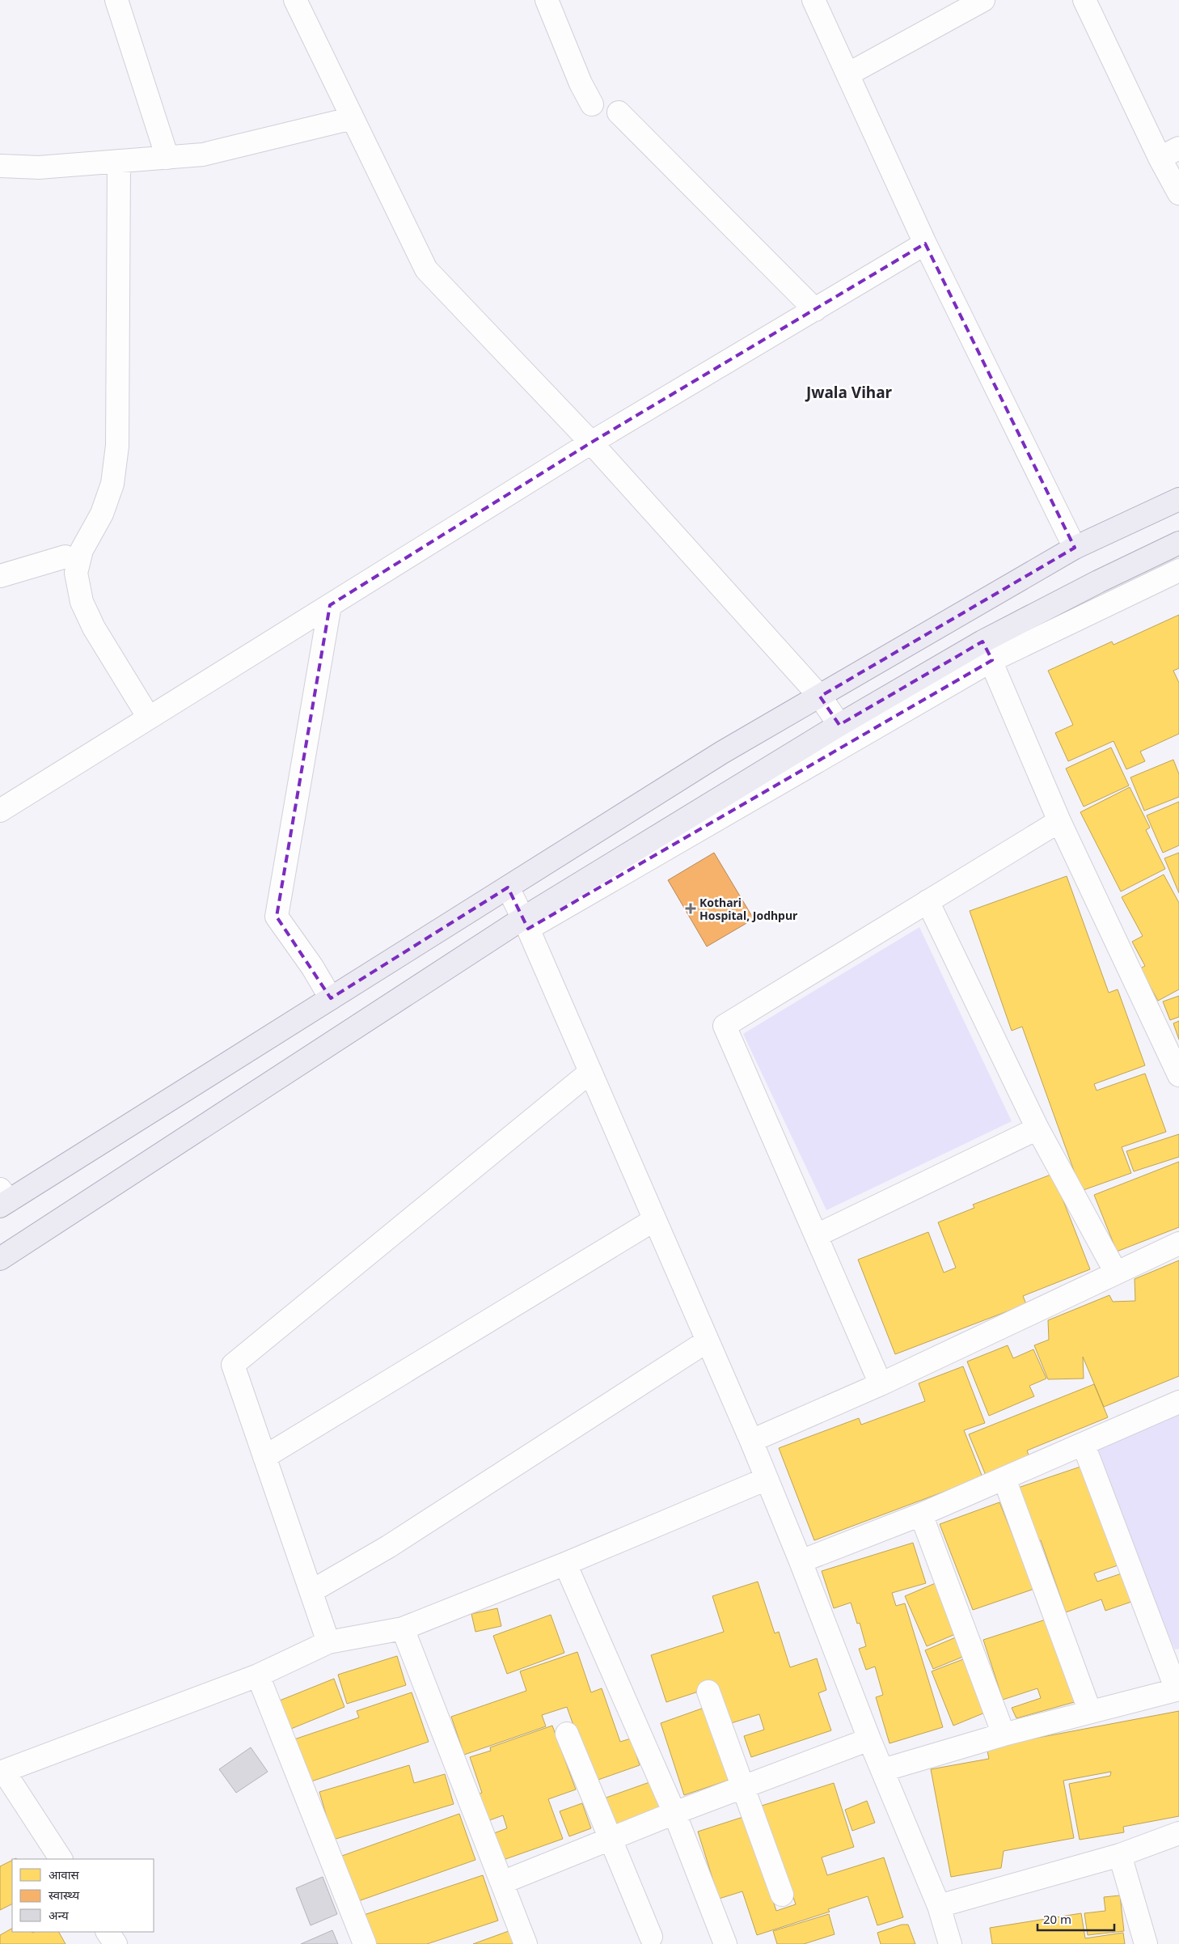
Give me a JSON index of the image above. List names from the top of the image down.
{
  "districts": ["Jwala Vihar"],
  "places": {
    "health": ["Kothari Hospital, Jodhpur"]
  },
  "legend": ["आवास", "स्वास्थ्य", "अन्य"],
  "scale_bar": "20 m"
}
